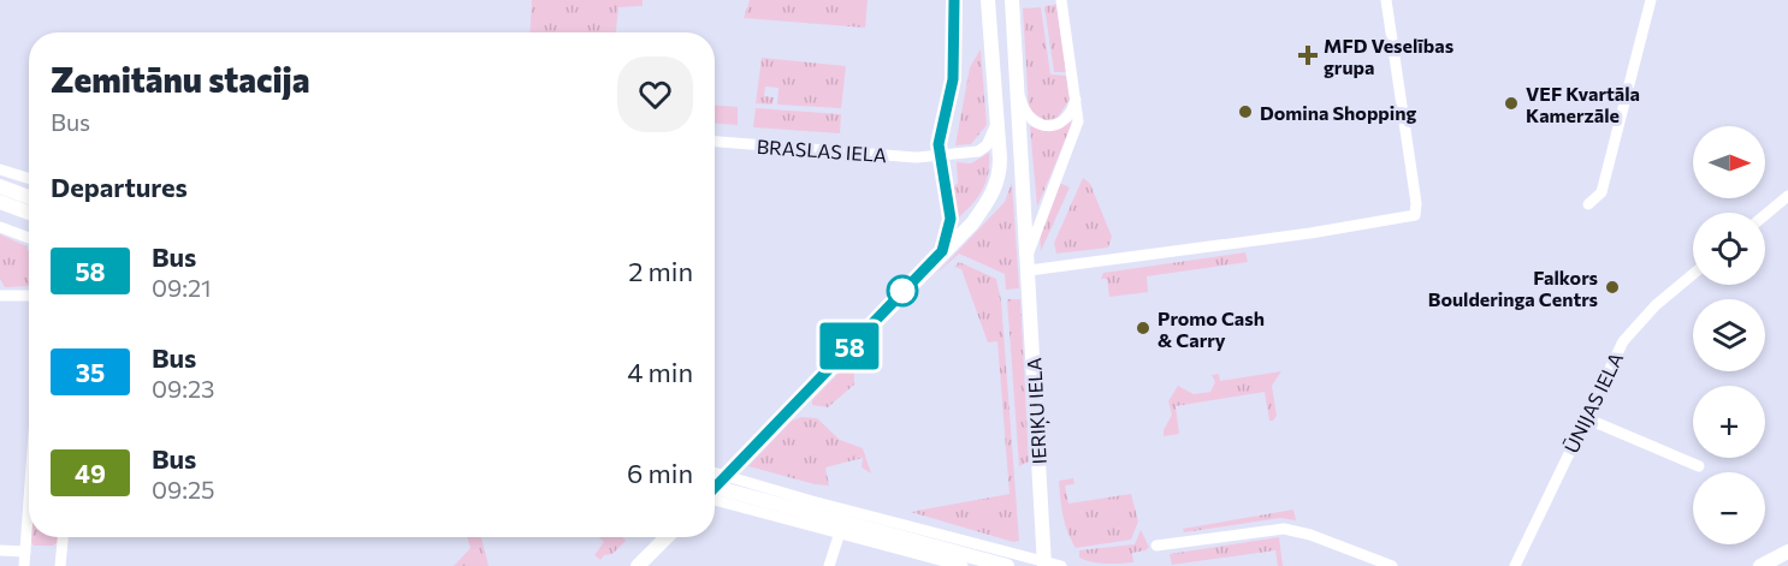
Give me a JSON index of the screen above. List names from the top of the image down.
{
  "streets": {
    "main road": ["IERIĶU IELA"],
    "street": ["BRASLAS IELA", "ŪNIJAS IELA"]
  },
  "places": {
    "health": ["MFD Veselības grupa"],
    "other": [
      "VEF Kvartāla Kamerzāle",
      "Domina Shopping",
      "Falkors Boulderinga Centrs",
      "Promo Cash & Carry"
    ]
  },
  "lines": ["bus line 58"],
  "north": "right",
  "page": {
    "on_map": "58",
    "heading": [
      ["Zemitānu stacija", "Bus"],
      "Departures"
    ],
    "map_buttons": ["+", "−"],
    "list": [
      {
        "mark": "58",
        "name": "Bus",
        "note": "09:21",
        "value": "2 min"
      },
      {
        "mark": "35",
        "name": "Bus",
        "note": "09:23",
        "value": "4 min"
      },
      {
        "mark": "49",
        "name": "Bus",
        "note": "09:25",
        "value": "6 min"
      }
    ]
  }
}
